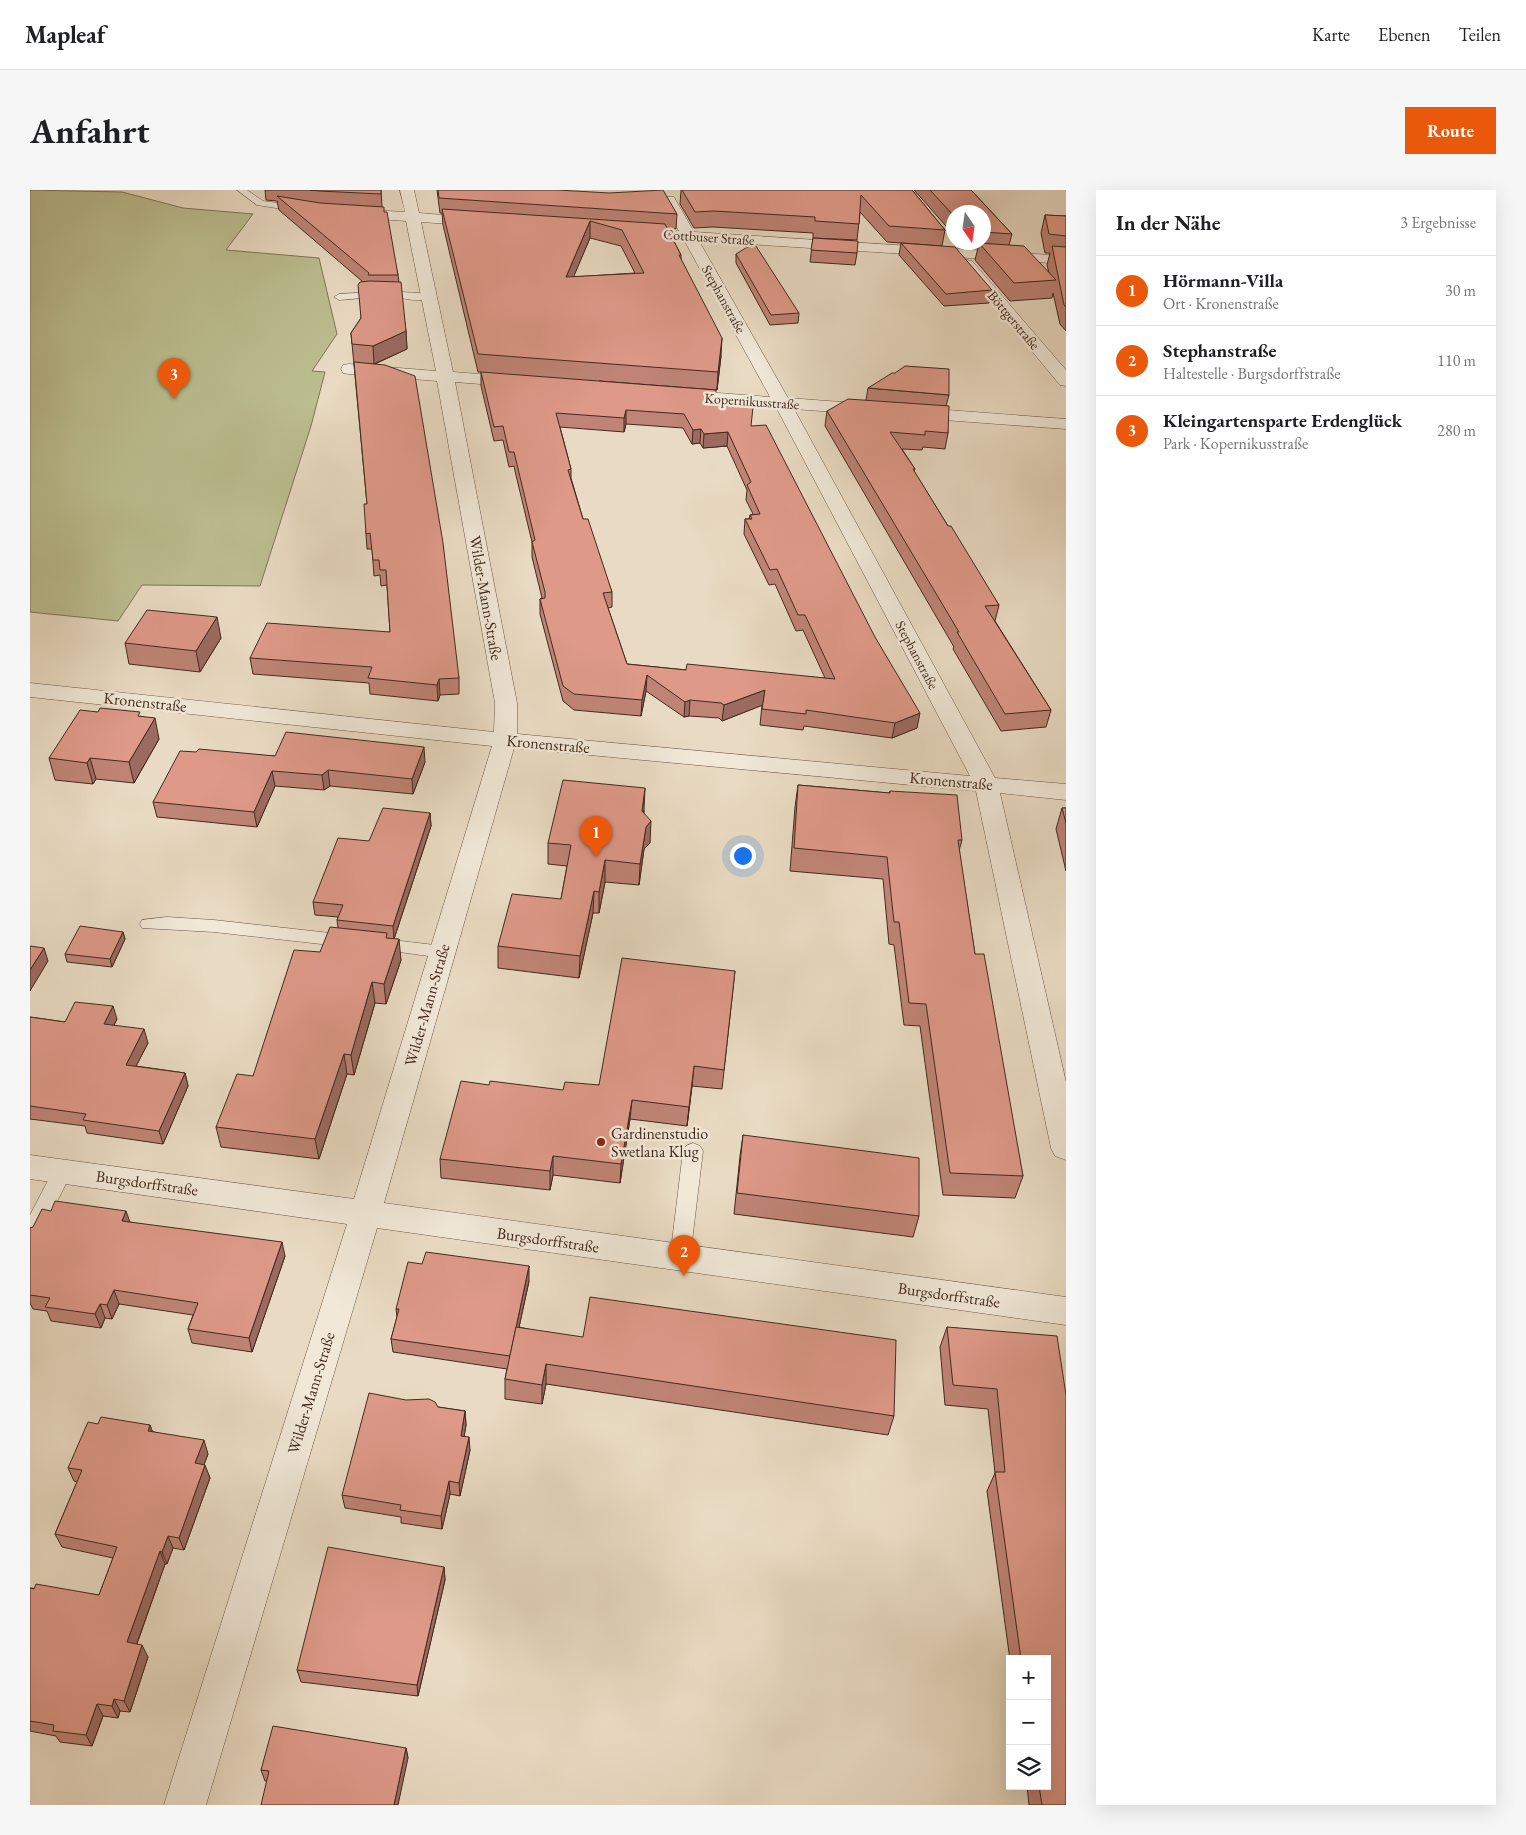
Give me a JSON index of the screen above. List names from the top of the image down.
{
  "streets": {
    "street": [
      "Cottbuser Straße",
      "Stephanstraße",
      "Böttgerstraße",
      "Kopernikusstraße",
      "Wilder-Mann-Straße",
      "Kronenstraße",
      "Burgsdorffstraße"
    ]
  },
  "crossings": [
    ["Cottbuser Straße", "Stephanstraße"],
    ["Cottbuser Straße", "Böttgerstraße"],
    ["Stephanstraße", "Kopernikusstraße"],
    ["Stephanstraße", "Kronenstraße"],
    ["Wilder-Mann-Straße", "Kronenstraße"],
    ["Wilder-Mann-Straße", "Burgsdorffstraße"]
  ],
  "places": ["Gardinenstudio Swetlana Klug"],
  "north": "bottom",
  "page": {
    "header": "Mapleaf",
    "nav": ["Karte", "Ebenen", "Teilen"],
    "buttons": "Route",
    "title": "Anfahrt",
    "heading": ["In der Nähe", "3 Ergebnisse"],
    "list": [
      {
        "mark": "1",
        "name": "Hörmann-Villa",
        "note": "Ort · Kronenstraße",
        "value": "30 m"
      },
      {
        "mark": "2",
        "name": "Stephanstraße",
        "note": "Haltestelle · Burgsdorffstraße",
        "value": "110 m"
      },
      {
        "mark": "3",
        "name": "Kleingartensparte Erdenglück",
        "note": "Park · Kopernikusstraße",
        "value": "280 m"
      }
    ],
    "pins": ["3", "1", "2"],
    "map_buttons": ["+", "−"]
  }
}
